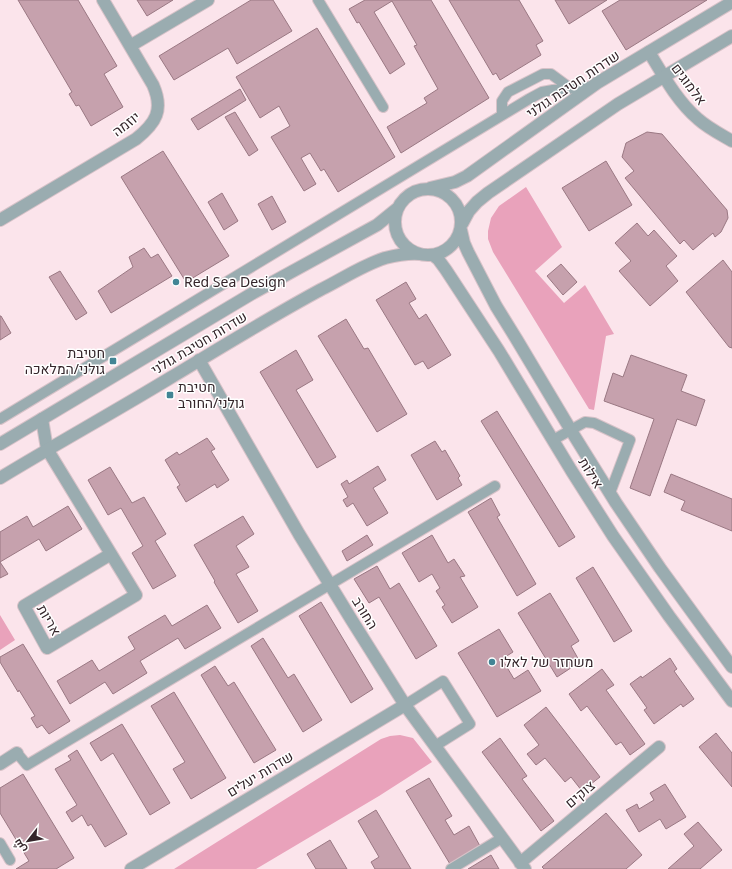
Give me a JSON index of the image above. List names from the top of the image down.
{
  "streets": {
    "street": [
      "שדרות חטיבת גולני",
      "אלמוגים",
      "יוזמה",
      "אילות",
      "החורב",
      "אריות",
      "שדרות יעלים",
      "צוקים"
    ]
  },
  "crossings": [
    ["שדרות חטיבת גולני", "אלמוגים"],
    ["שדרות חטיבת גולני", "אילות"],
    ["שדרות חטיבת גולני", "החורב"],
    ["שדרות חטיבת גולני", "אריות"],
    ["החורב", "שדרות יעלים"],
    ["החורב", "צוקים"]
  ],
  "places": {
    "other": ["Red Sea Design", "משחזר של לאלו"],
    "transit": ["חטיבת גולני/המלאכה", "חטיבת גולני/החורב"]
  },
  "north": "bottom left"
}
